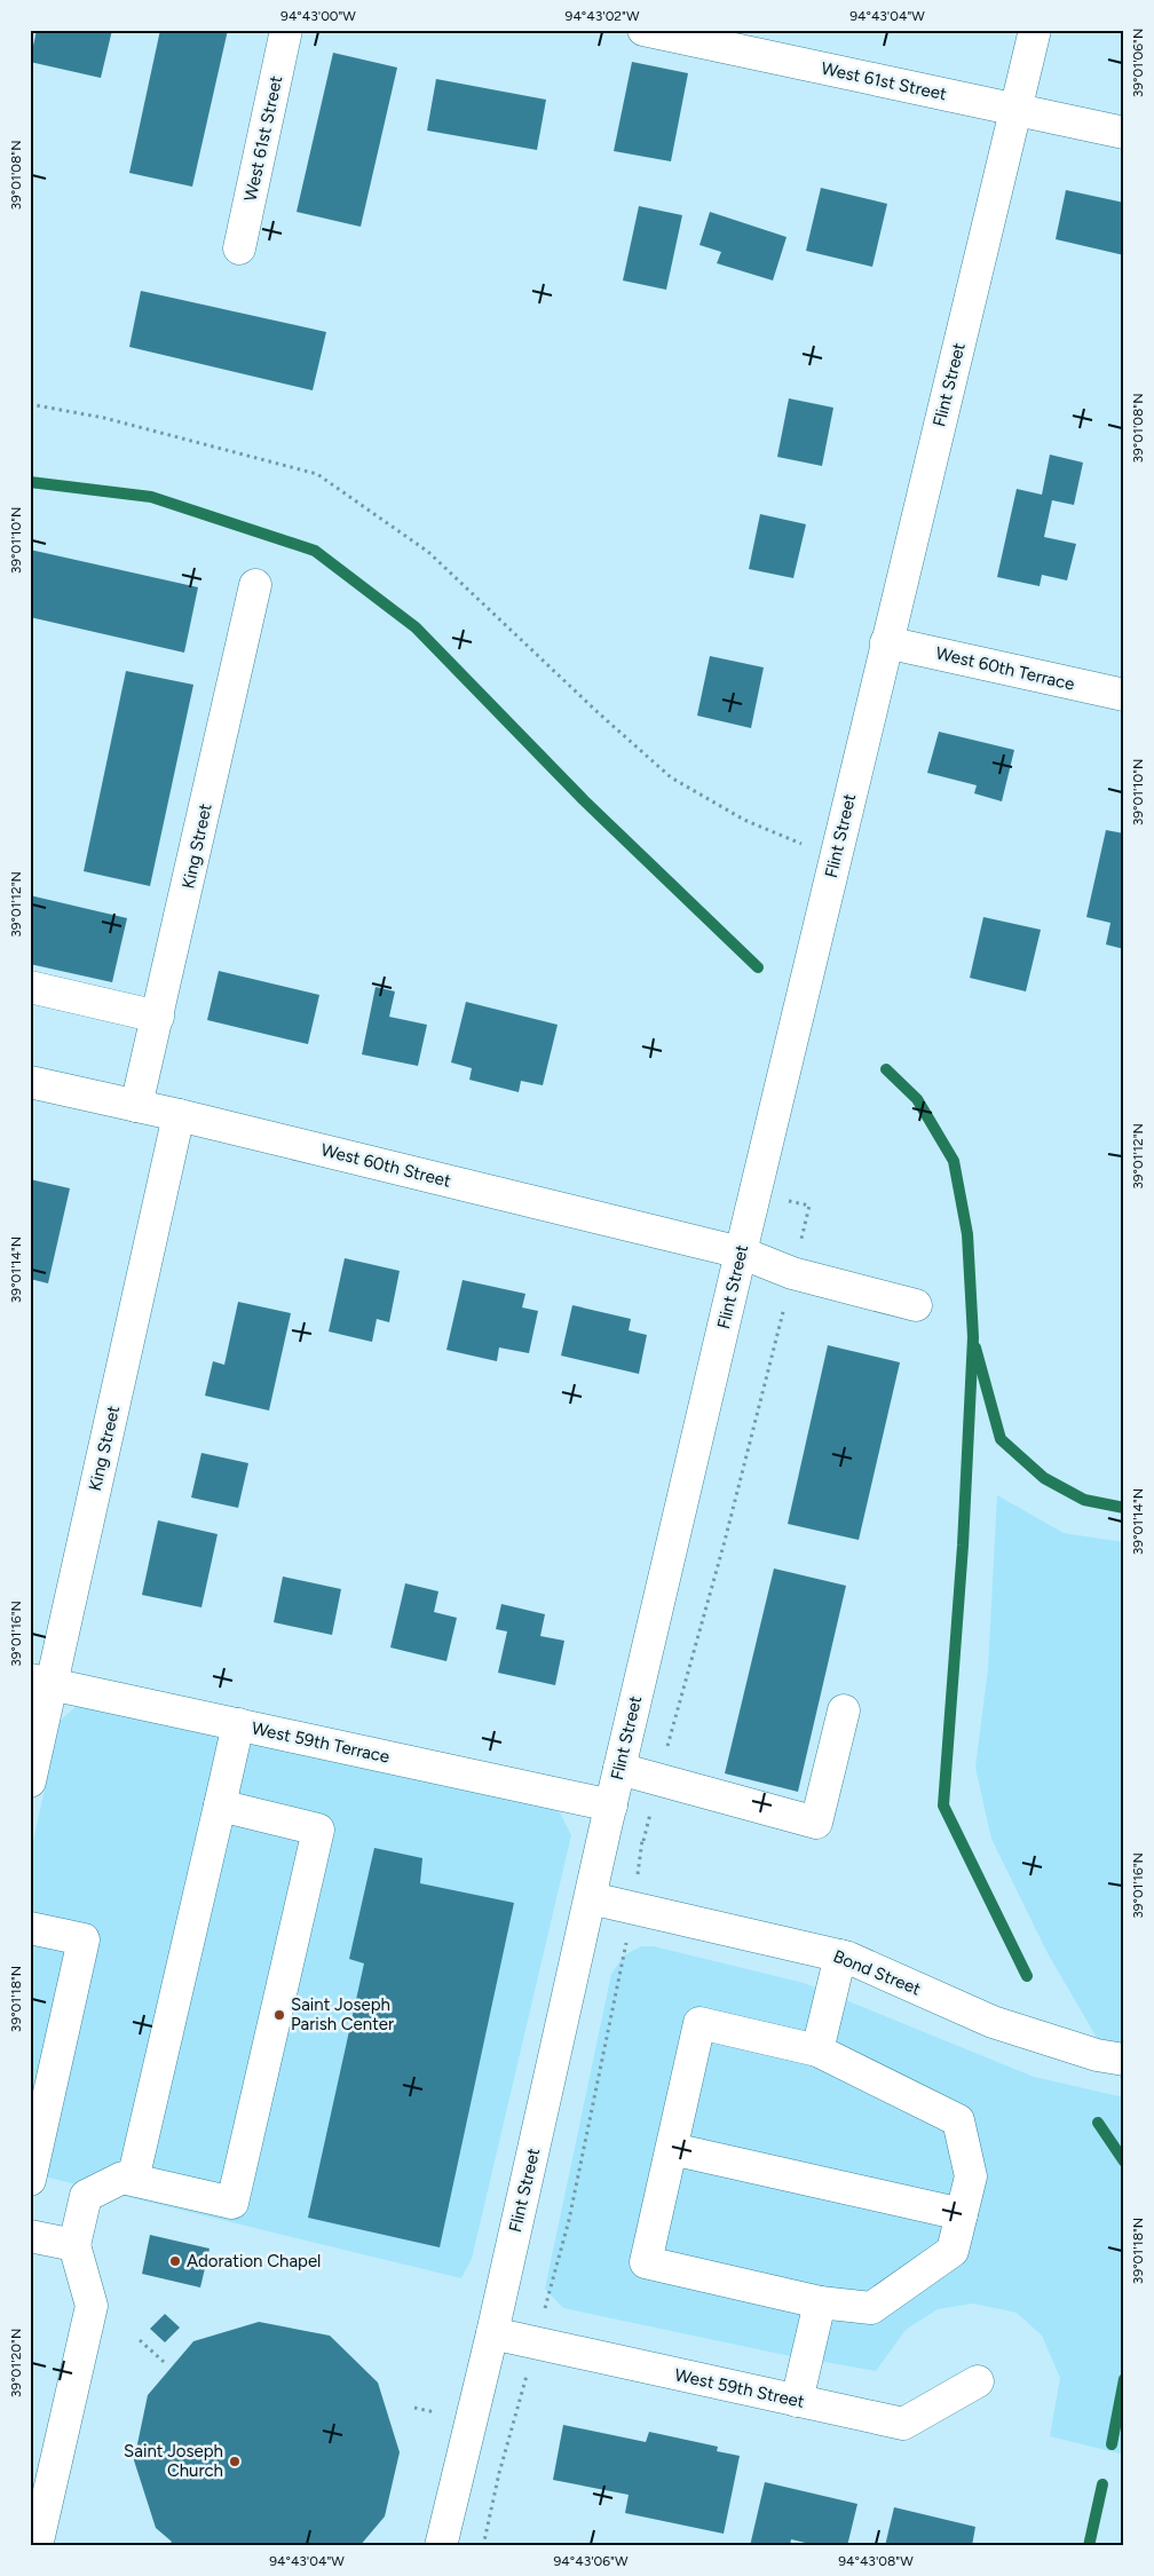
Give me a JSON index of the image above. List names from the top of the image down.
{
  "streets": {
    "street": [
      "West 61st Street",
      "Flint Street",
      "West 60th Terrace",
      "King Street",
      "West 60th Street",
      "West 59th Terrace",
      "Bond Street",
      "West 59th Street"
    ]
  },
  "crossings": [
    ["West 61st Street", "Flint Street"],
    ["Flint Street", "West 60th Terrace"],
    ["Flint Street", "West 60th Street"],
    ["Flint Street", "West 59th Terrace"],
    ["Flint Street", "Bond Street"],
    ["Flint Street", "West 59th Street"],
    ["King Street", "West 60th Street"],
    ["King Street", "West 59th Terrace"]
  ],
  "places": ["Saint Joseph Parish Center", "Adoration Chapel", "Saint Joseph Church"],
  "coordinates": [
    "94°43'00\"W",
    "94°43'02\"W",
    "94°43'04\"W",
    "39°01'06\"N",
    "39°01'08\"N",
    "39°01'10\"N",
    "39°01'12\"N",
    "39°01'14\"N",
    "39°01'16\"N",
    "39°01'18\"N",
    "39°01'20\"N",
    "94°43'06\"W",
    "94°43'08\"W"
  ]
}
